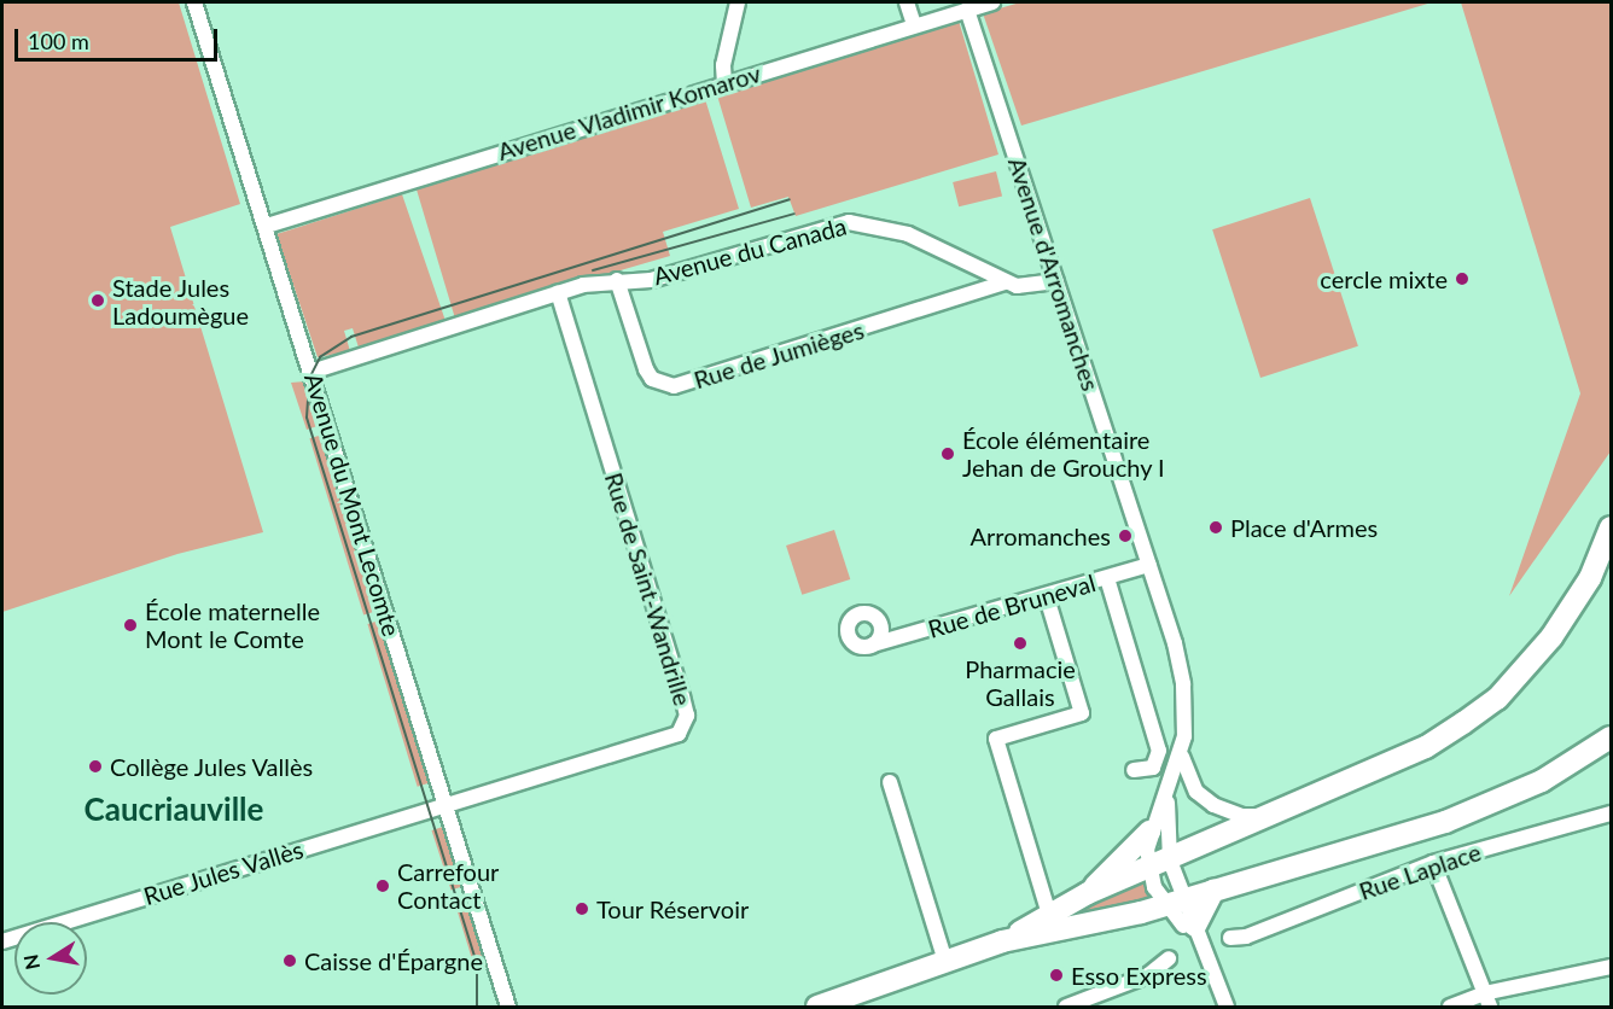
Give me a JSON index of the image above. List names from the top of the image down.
{
  "streets": {
    "street": [
      "Avenue Vladimir Komarov",
      "Avenue du Canada",
      "Avenue d'Arromanches",
      "Rue de Jumièges",
      "Avenue du Mont Lecomte",
      "Rue de Saint-Wandrille",
      "Rue de Bruneval",
      "Rue Laplace",
      "Rue Jules Vallès"
    ]
  },
  "crossings": [
    ["Avenue Vladimir Komarov", "Avenue d'Arromanches"],
    ["Avenue Vladimir Komarov", "Avenue du Mont Lecomte"],
    ["Avenue du Canada", "Avenue d'Arromanches"],
    ["Avenue du Canada", "Rue de Jumièges"],
    ["Avenue du Canada", "Avenue du Mont Lecomte"],
    ["Avenue du Canada", "Rue de Saint-Wandrille"],
    ["Avenue d'Arromanches", "Rue de Bruneval"],
    ["Avenue du Mont Lecomte", "Rue de Saint-Wandrille"],
    ["Avenue du Mont Lecomte", "Rue Jules Vallès"],
    ["Rue de Saint-Wandrille", "Rue Jules Vallès"]
  ],
  "districts": ["Caucriauville"],
  "places": [
    "cercle mixte",
    "Stade Jules Ladoumègue",
    "École élémentaire Jehan de Grouchy I",
    "Place d'Armes",
    "Arromanches",
    "École maternelle Mont le Comte",
    "Pharmacie Gallais",
    "Collège Jules Vallès",
    "Carrefour Contact",
    "Tour Réservoir",
    "Caisse d'Épargne",
    "Esso Express"
  ],
  "scale_bar": "100 m",
  "north": "left"
}
